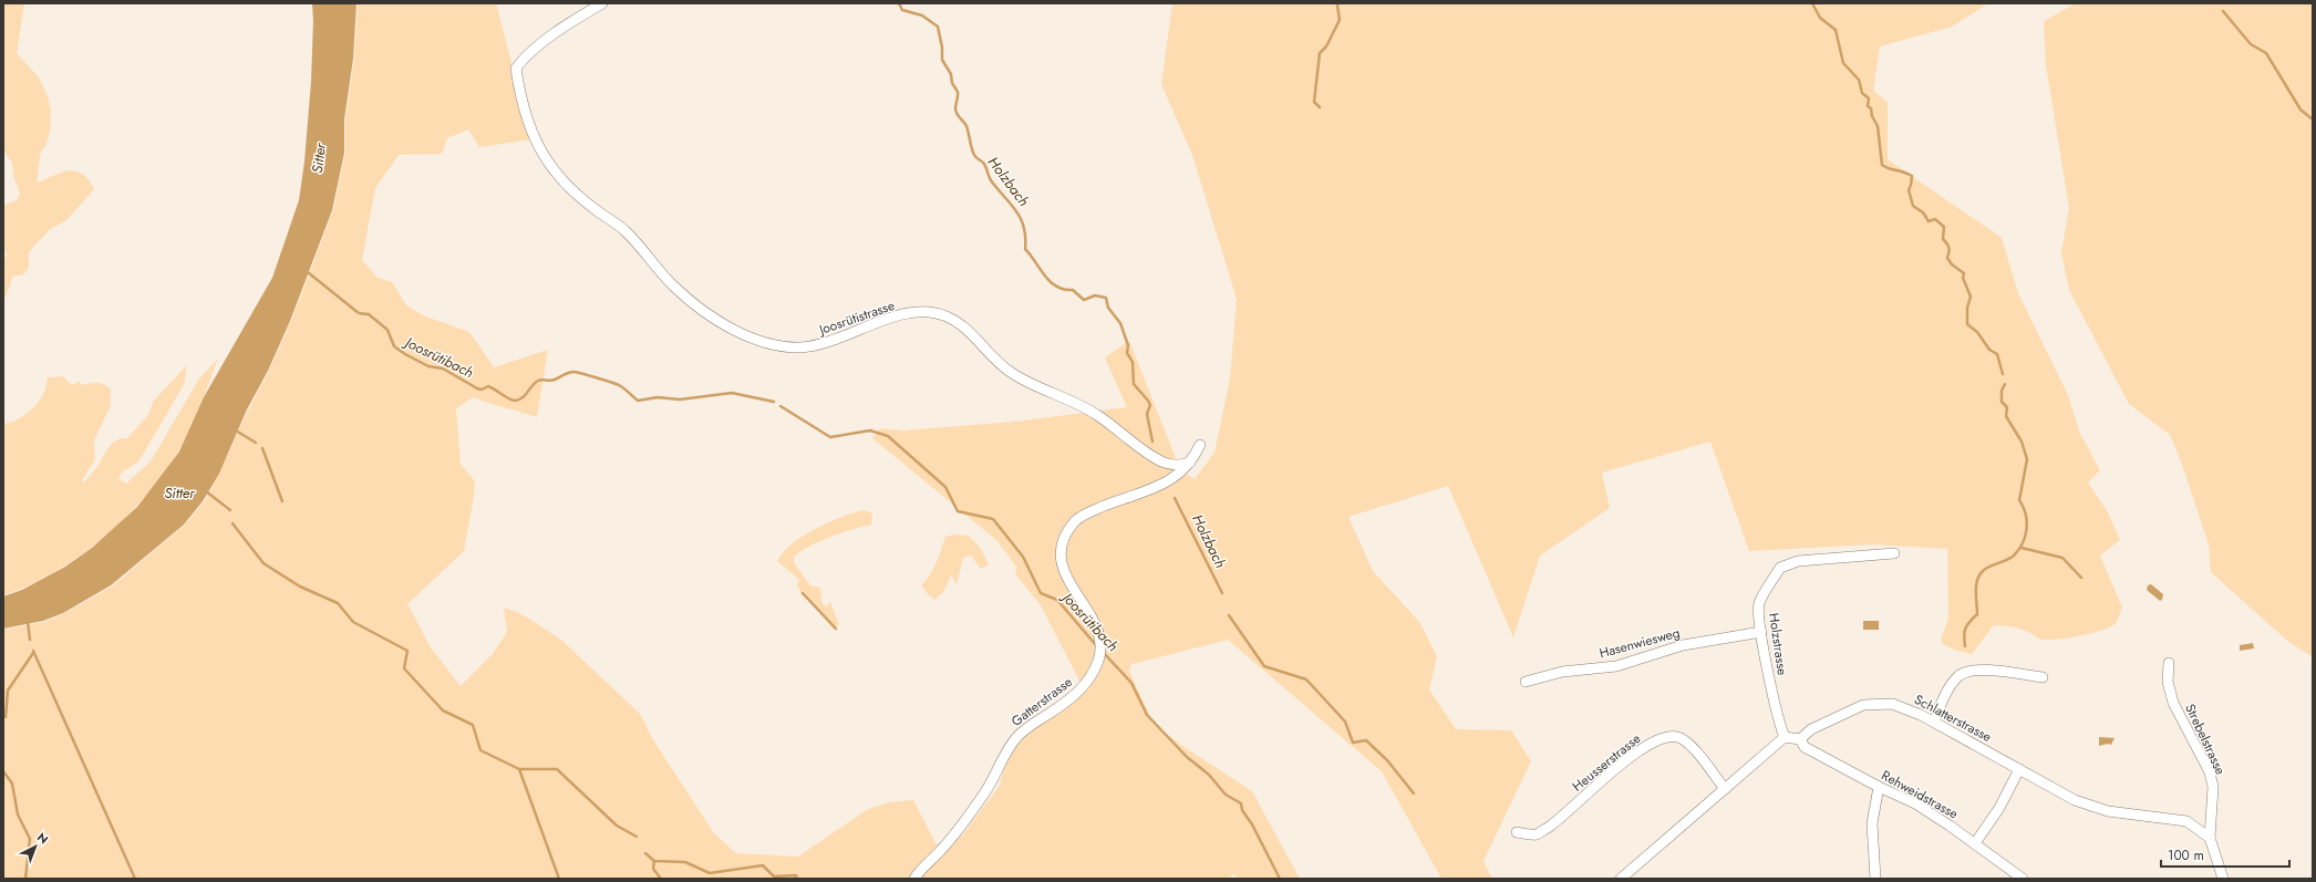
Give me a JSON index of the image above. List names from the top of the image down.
{
  "streets": {
    "street": [
      "Joosrütistrasse",
      "Hasenwiesweg",
      "Holzstrasse",
      "Gatterstrasse",
      "Schlatterstrasse",
      "Strebelstrasse",
      "Heusserstrasse",
      "Rehweidstrasse"
    ]
  },
  "crossings": [
    ["Joosrütistrasse", "Gatterstrasse"],
    ["Hasenwiesweg", "Holzstrasse"],
    ["Schlatterstrasse", "Strebelstrasse"],
    ["Schlatterstrasse", "Rehweidstrasse"]
  ],
  "water": ["Sitter", "Holzbach", "Joosrütibach"],
  "scale_bar": "100 m",
  "north": "top right"
}
